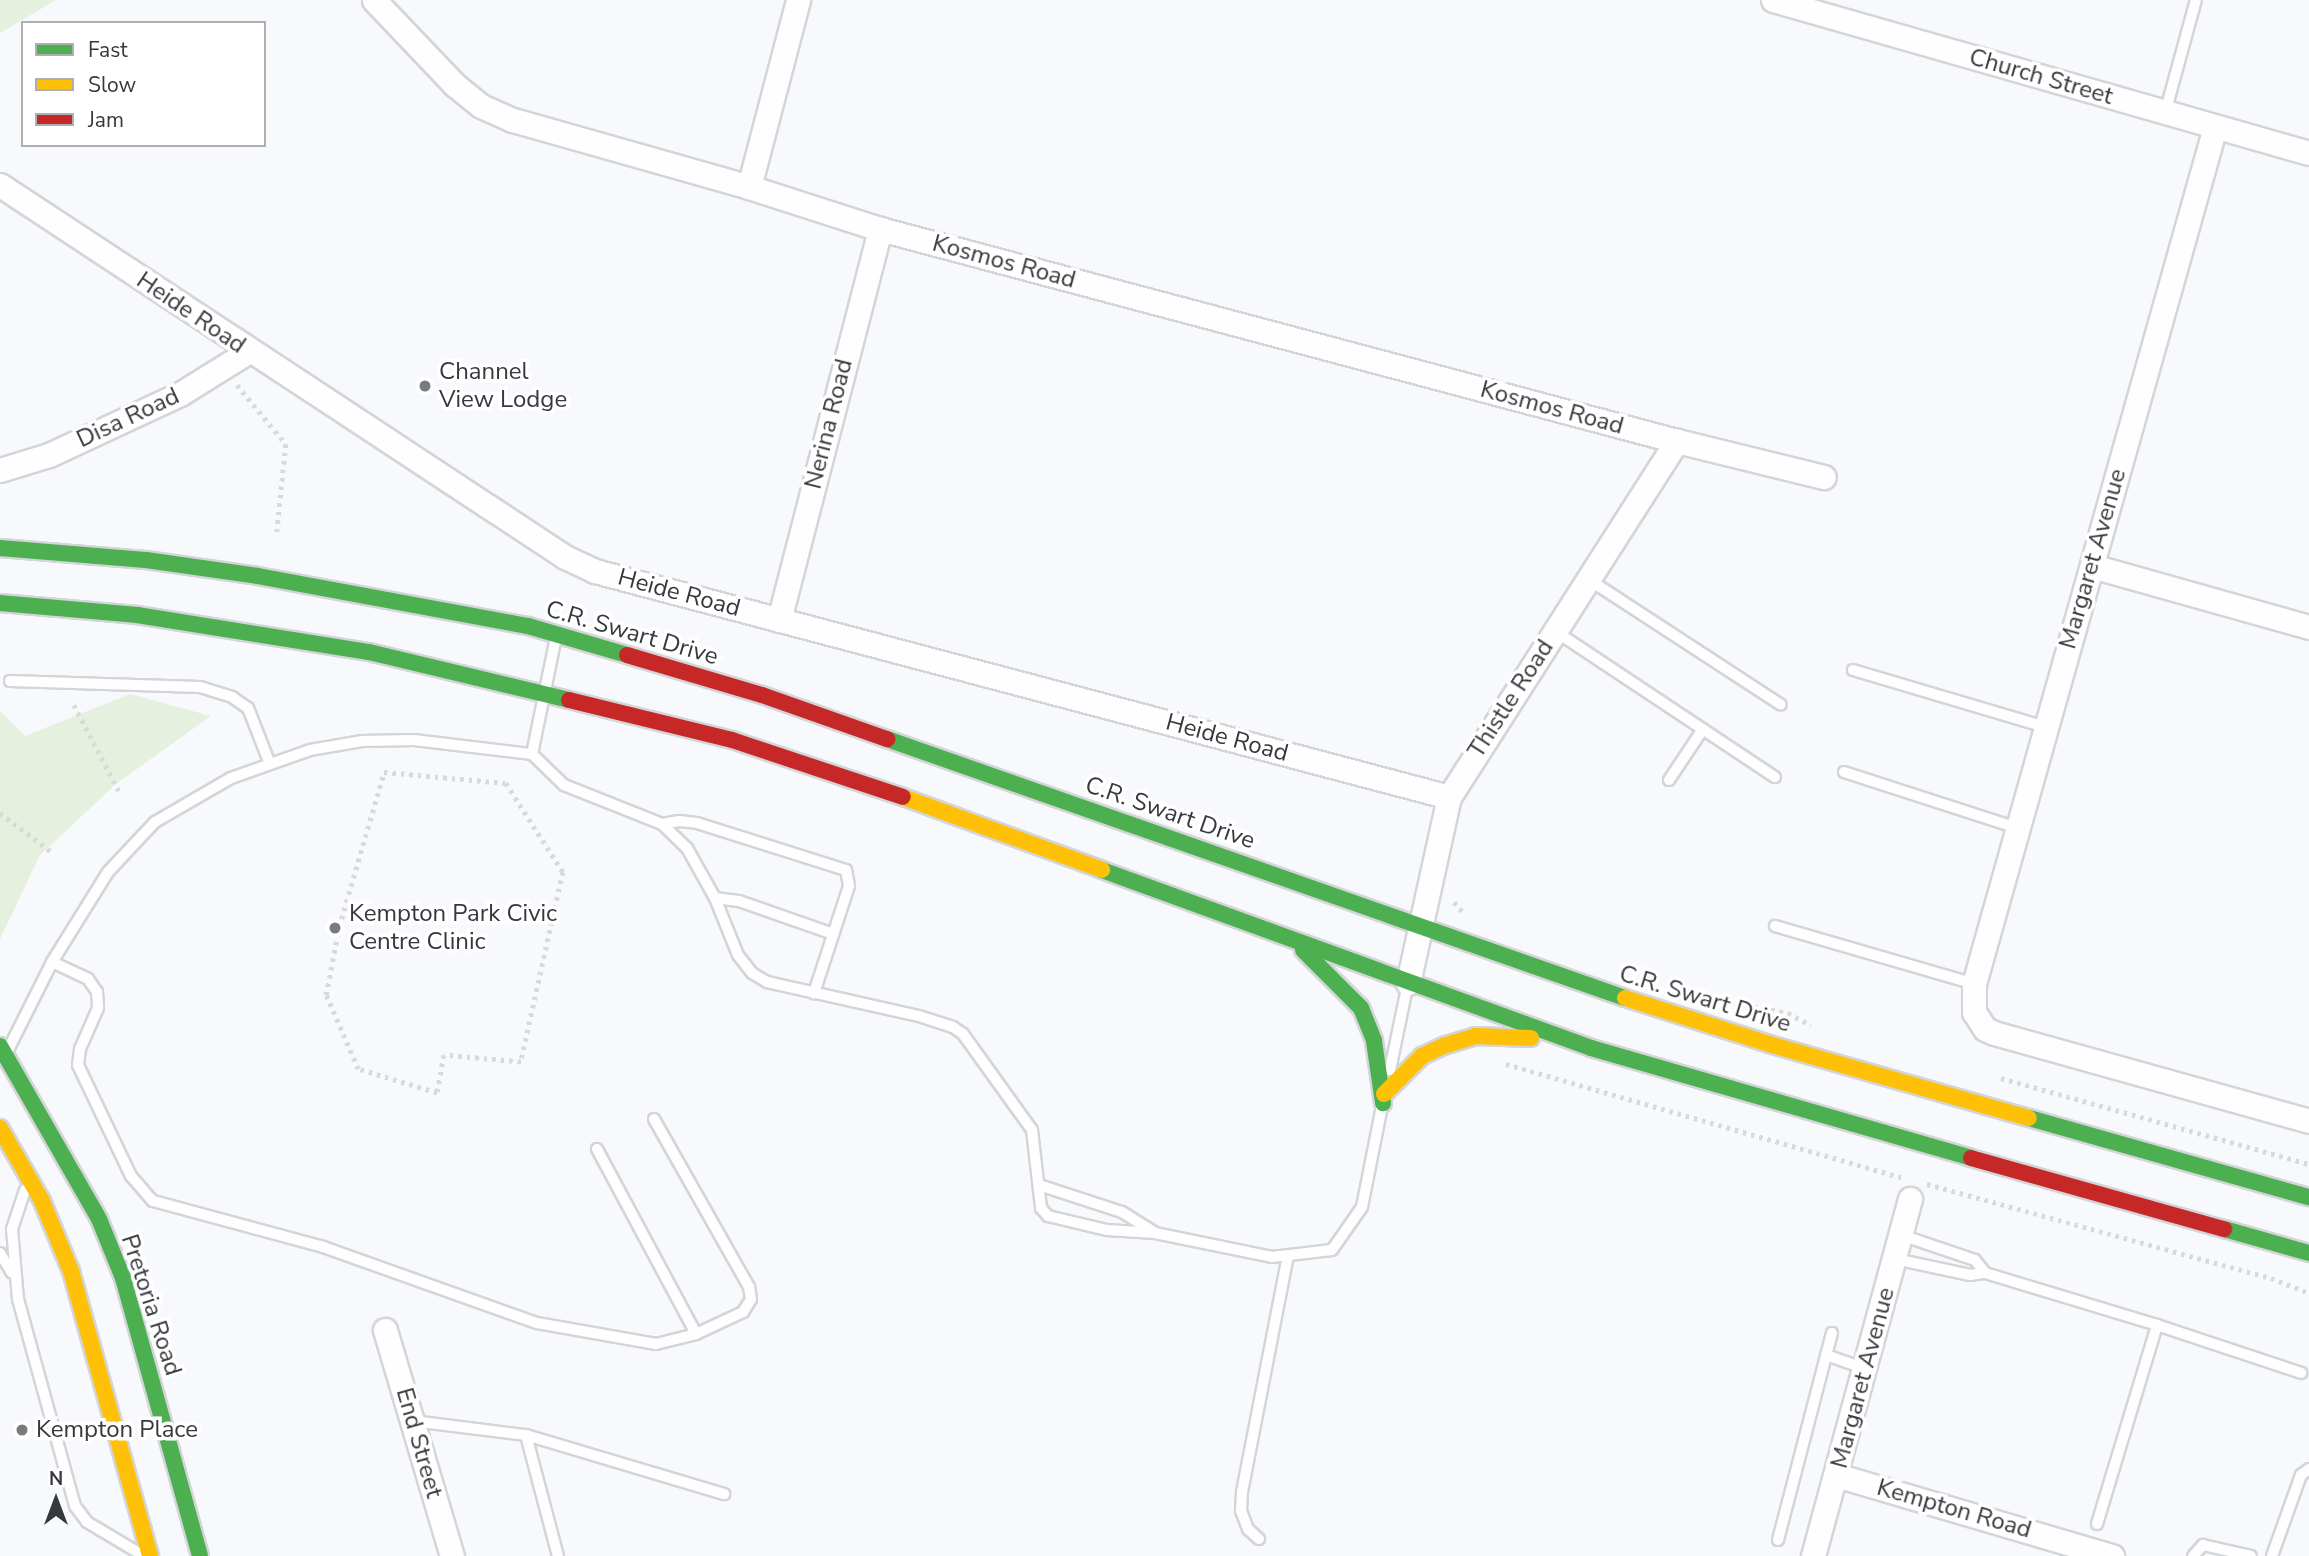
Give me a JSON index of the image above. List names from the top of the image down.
{
  "streets": {
    "main road": ["C.R. Swart Drive", "Pretoria Road"],
    "street": [
      "Church Street",
      "Kosmos Road",
      "Heide Road",
      "Disa Road",
      "Nerina Road",
      "Margaret Avenue",
      "Thistle Road",
      "End Street",
      "Kempton Road"
    ]
  },
  "crossings": [
    ["Church Street", "Margaret Avenue"],
    ["Kosmos Road", "Nerina Road"],
    ["Kosmos Road", "Thistle Road"],
    ["Heide Road", "Disa Road"],
    ["Heide Road", "Nerina Road"],
    ["Heide Road", "Thistle Road"],
    ["Margaret Avenue", "Kempton Road"],
    ["C.R. Swart Drive", "Thistle Road"]
  ],
  "places": ["Channel View Lodge", "Kempton Park Civic Centre Clinic", "Kempton Place"],
  "legend": ["Fast", "Slow", "Jam"],
  "north": "top"
}
